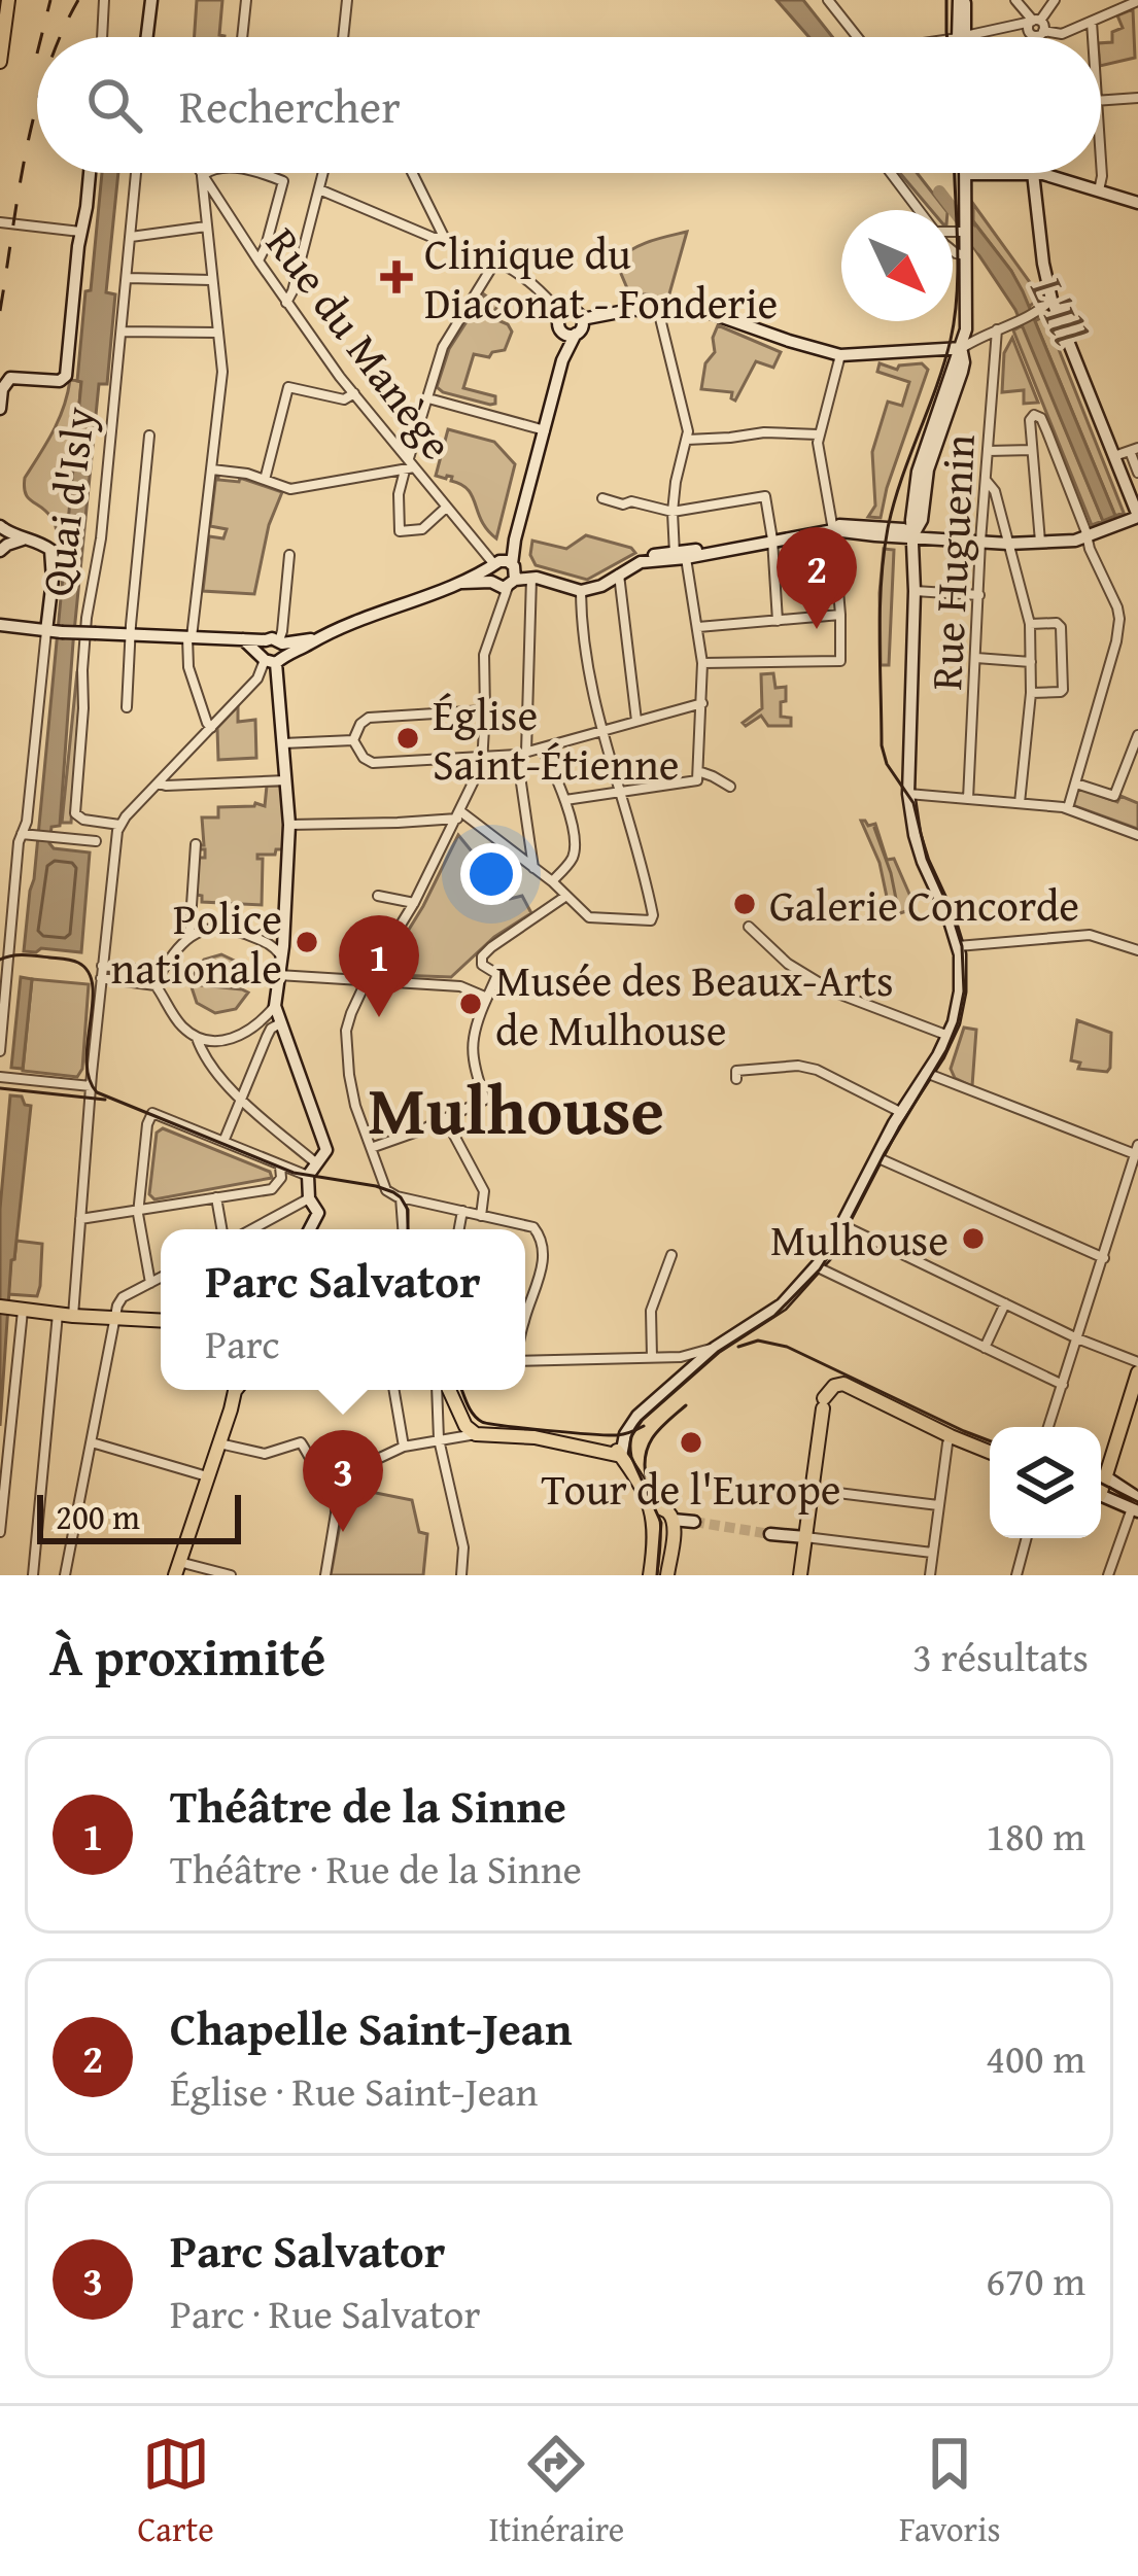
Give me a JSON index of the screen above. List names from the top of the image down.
{
  "streets": {
    "street": ["Rue du Manège", "Quai d'Isly", "Rue Huguenin"]
  },
  "districts": ["Mulhouse"],
  "water": ["L'Ill"],
  "places": {
    "health": ["Clinique du Diaconat - Fonderie"],
    "other": [
      "Église Saint-Étienne",
      "Galerie Concorde",
      "Police nationale",
      "Musée des Beaux-Arts de Mulhouse",
      "Mulhouse",
      "Tour de l'Europe"
    ]
  },
  "scale_bar": "200 m",
  "north": "bottom right",
  "page": {
    "search": "Rechercher",
    "pins": ["2", "1", "3"],
    "popup": ["Parc Salvator", "Parc"],
    "scale": "200 m",
    "heading": ["À proximité", "3 résultats"],
    "list": [
      {
        "mark": "1",
        "name": "Théâtre de la Sinne",
        "note": "Théâtre · Rue de la Sinne",
        "value": "180 m"
      },
      {
        "mark": "2",
        "name": "Chapelle Saint-Jean",
        "note": "Église · Rue Saint-Jean",
        "value": "400 m"
      },
      {
        "mark": "3",
        "name": "Parc Salvator",
        "note": "Parc · Rue Salvator",
        "value": "670 m"
      }
    ],
    "nav": ["Carte", "Itinéraire", "Favoris"]
  }
}
